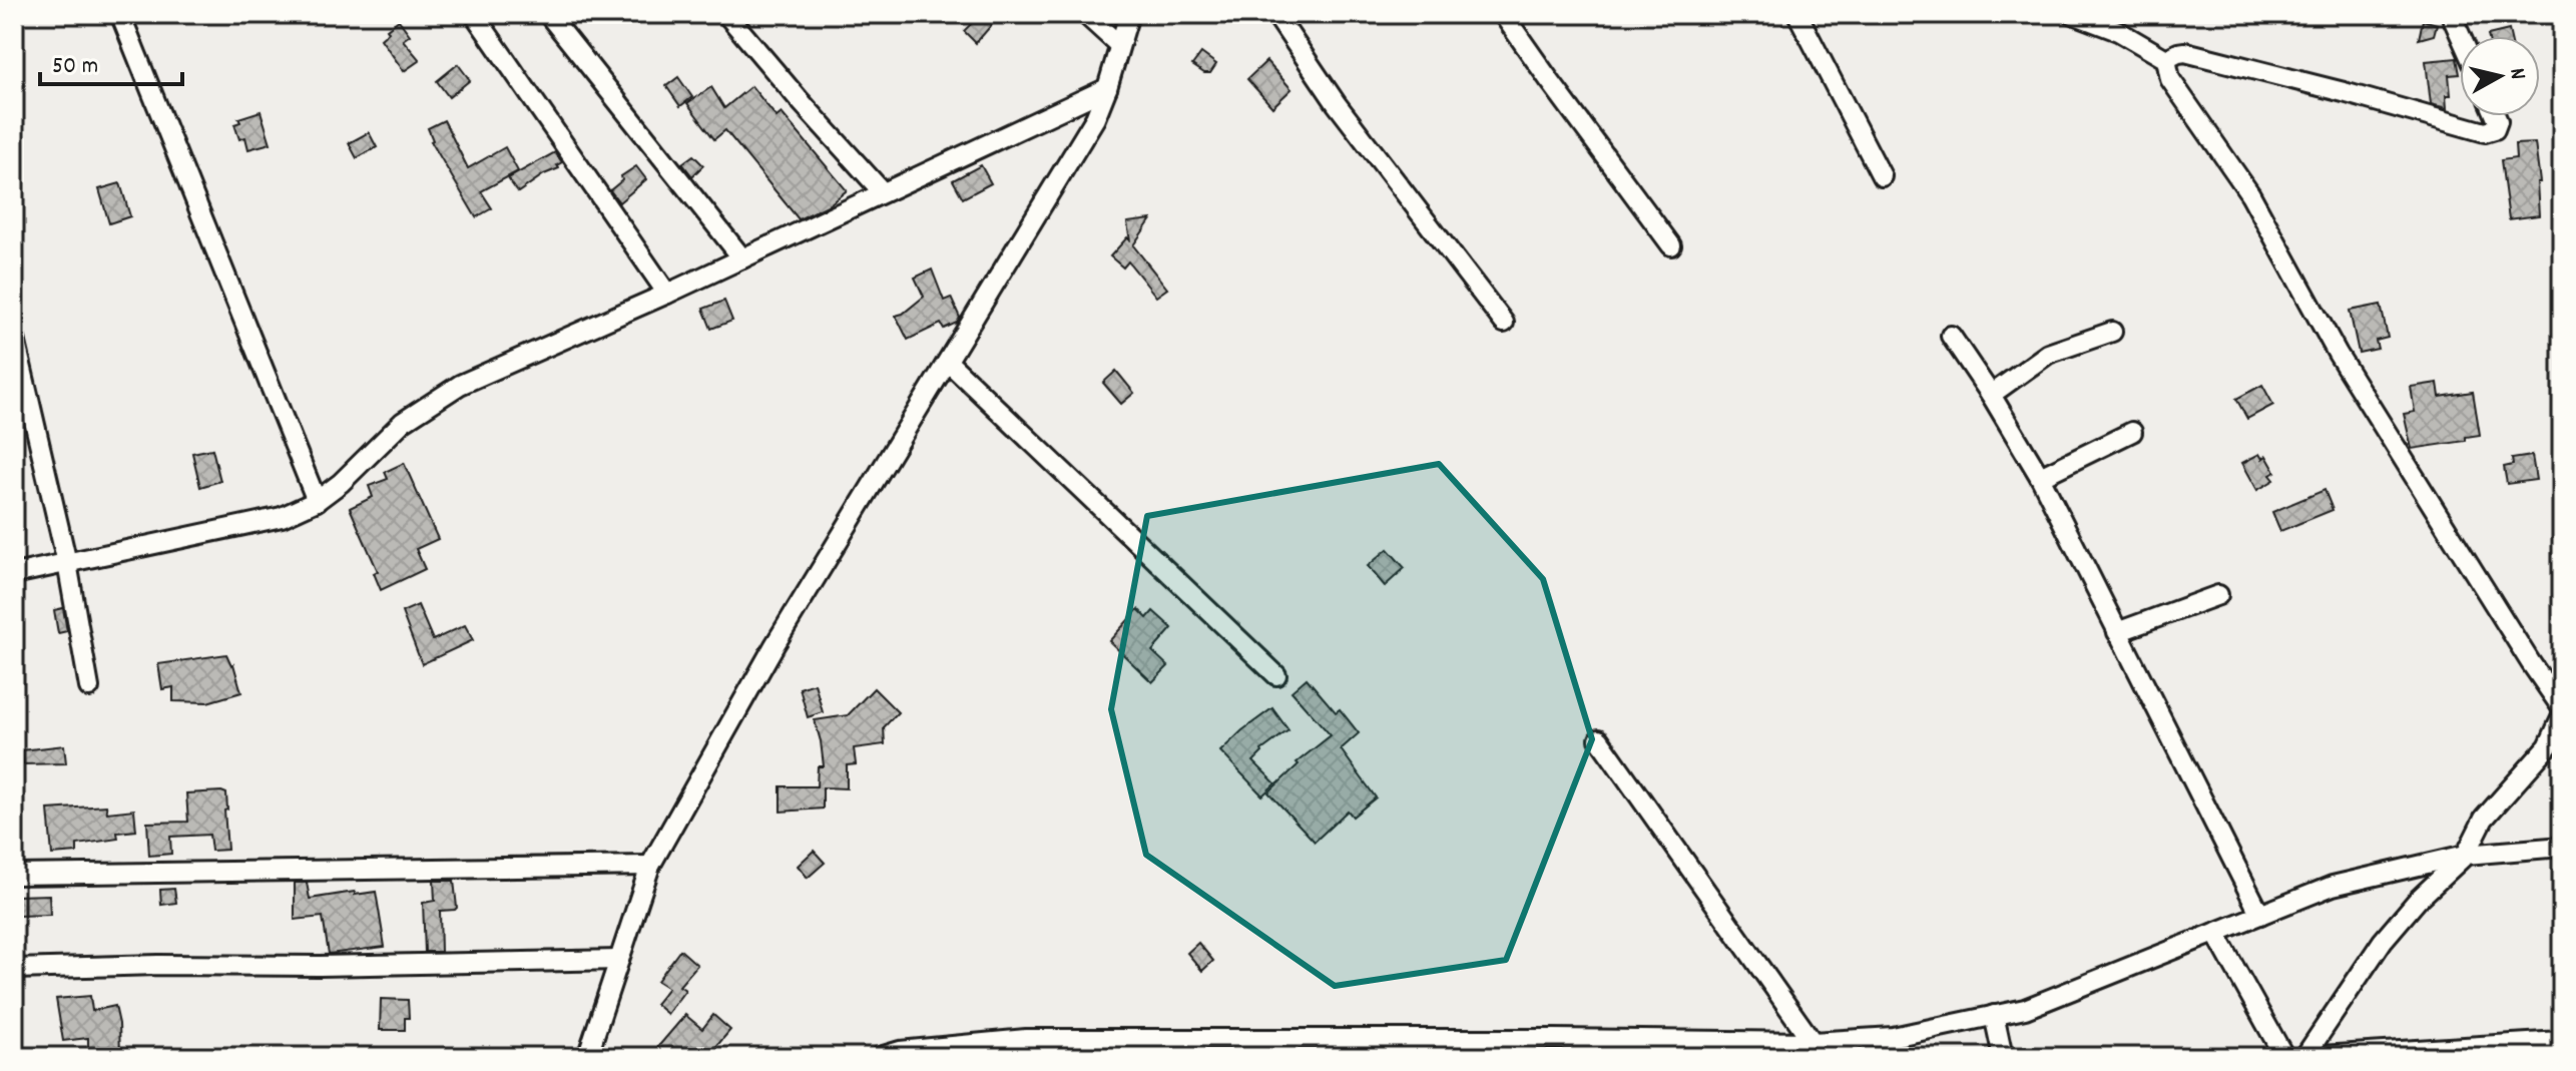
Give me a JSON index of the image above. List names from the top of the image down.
{
  "scale_bar": "50 m",
  "north": "right"
}
